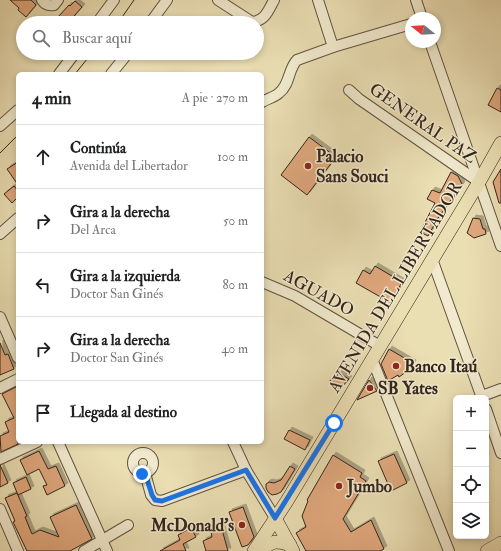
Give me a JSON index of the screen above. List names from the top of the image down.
{
  "streets": {
    "main road": ["AVENIDA DEL LIBERTADOR"],
    "street": ["GENERAL PAZ", "AGUADO"]
  },
  "crossings": [
    ["GENERAL PAZ", "AVENIDA DEL LIBERTADOR"],
    ["AVENIDA DEL LIBERTADOR", "AGUADO"]
  ],
  "places": [
    "Palacio Sans Souci",
    "Banco Itaú",
    "SB Yates",
    "Jumbo",
    "McDonald's"
  ],
  "north": "left",
  "page": {
    "search": "Buscar aquí",
    "heading": ["4 min", "A pie · 270 m"],
    "list": [
      ["Continúa", "Avenida del Libertador", "100 m"],
      ["Gira a la derecha", "Del Arca", "50 m"],
      ["Gira a la izquierda", "Doctor San Ginés", "80 m"],
      ["Gira a la derecha", "Doctor San Ginés", "40 m"],
      "Llegada al destino"
    ],
    "map_buttons": ["+", "−"]
  }
}
